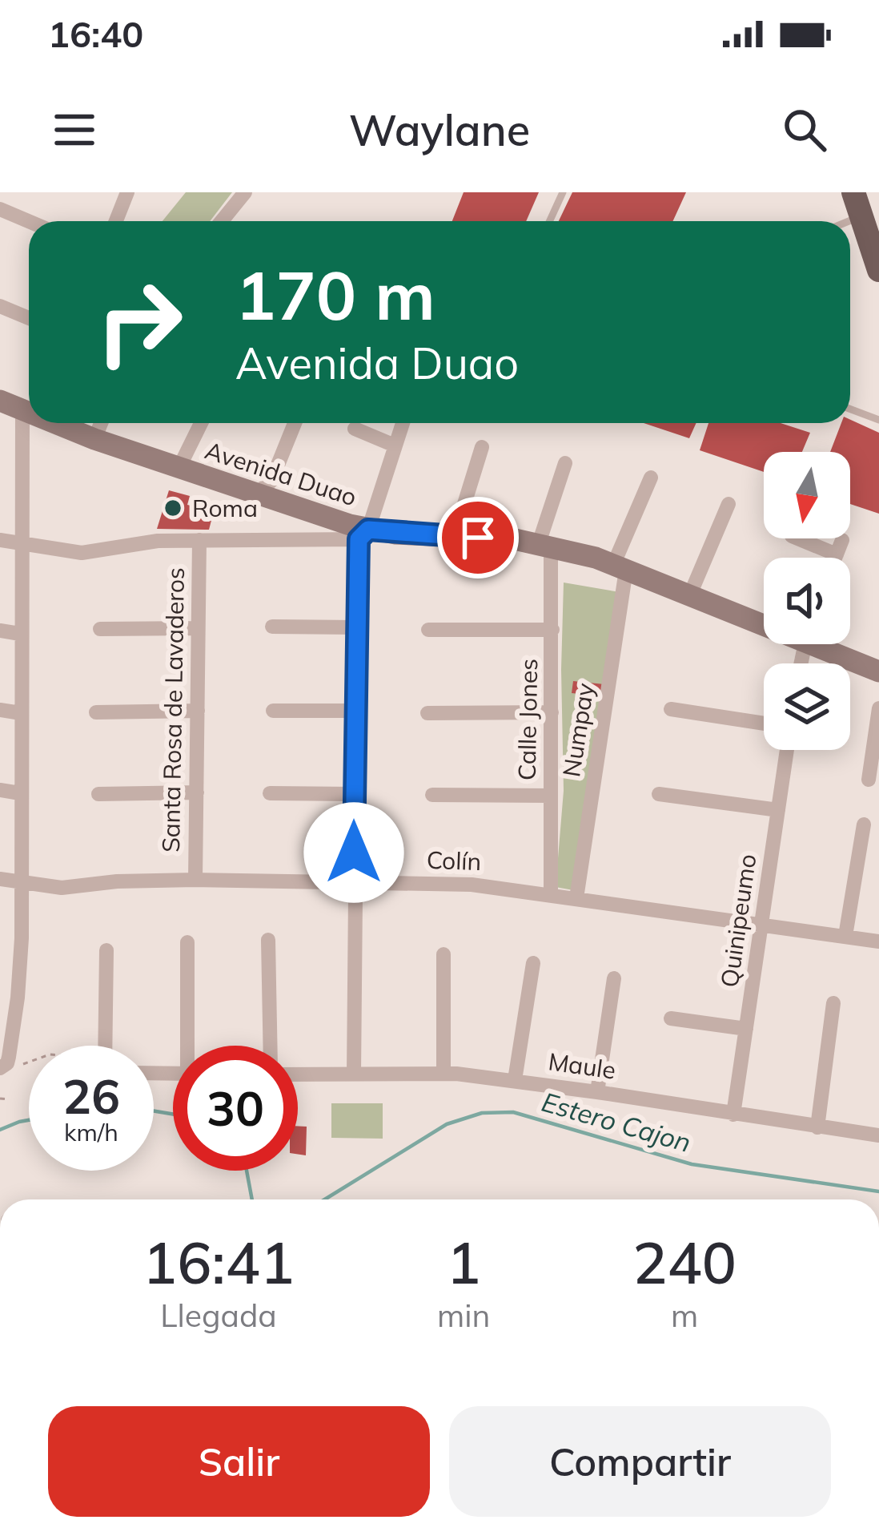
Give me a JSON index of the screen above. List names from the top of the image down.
{
  "streets": {
    "street": [
      "Avenida Duao",
      "Santa Rosa de Lavaderos",
      "Calle Jones",
      "Numpay",
      "Colín",
      "Quinipeumo",
      "Maule"
    ]
  },
  "crossings": [
    ["Avenida Duao", "Calle Jones"],
    ["Avenida Duao", "Numpay"],
    ["Santa Rosa de Lavaderos", "Colín"],
    ["Calle Jones", "Colín"],
    ["Numpay", "Colín"],
    ["Colín", "Quinipeumo"],
    ["Quinipeumo", "Maule"]
  ],
  "water": ["Estero Cajon"],
  "places": ["Roma"],
  "north": "bottom",
  "page": {
    "status": "16:40",
    "header": "Waylane",
    "turn": ["170 m", "Avenida Duao"],
    "speed": "26 km/h",
    "limit": "30",
    "eta": [
      "16:41",
      "Llegada",
      "1",
      "min",
      "240",
      "m"
    ],
    "buttons": ["Salir", "Compartir"]
  }
}
